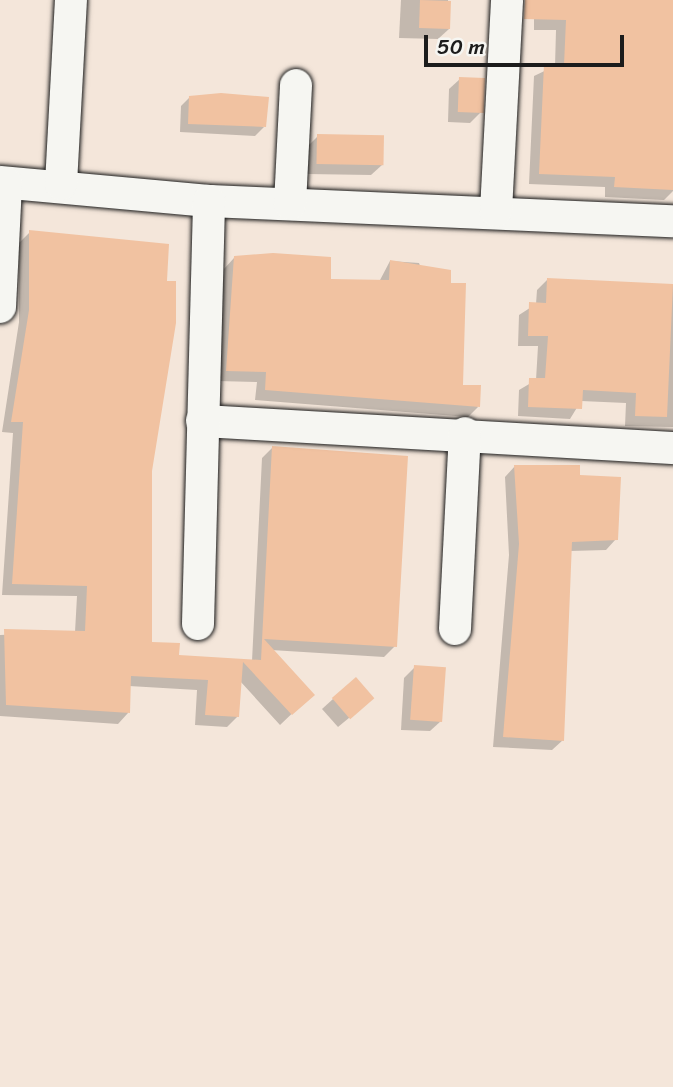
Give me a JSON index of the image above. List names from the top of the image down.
{
  "scale_bar": "50 m"
}
